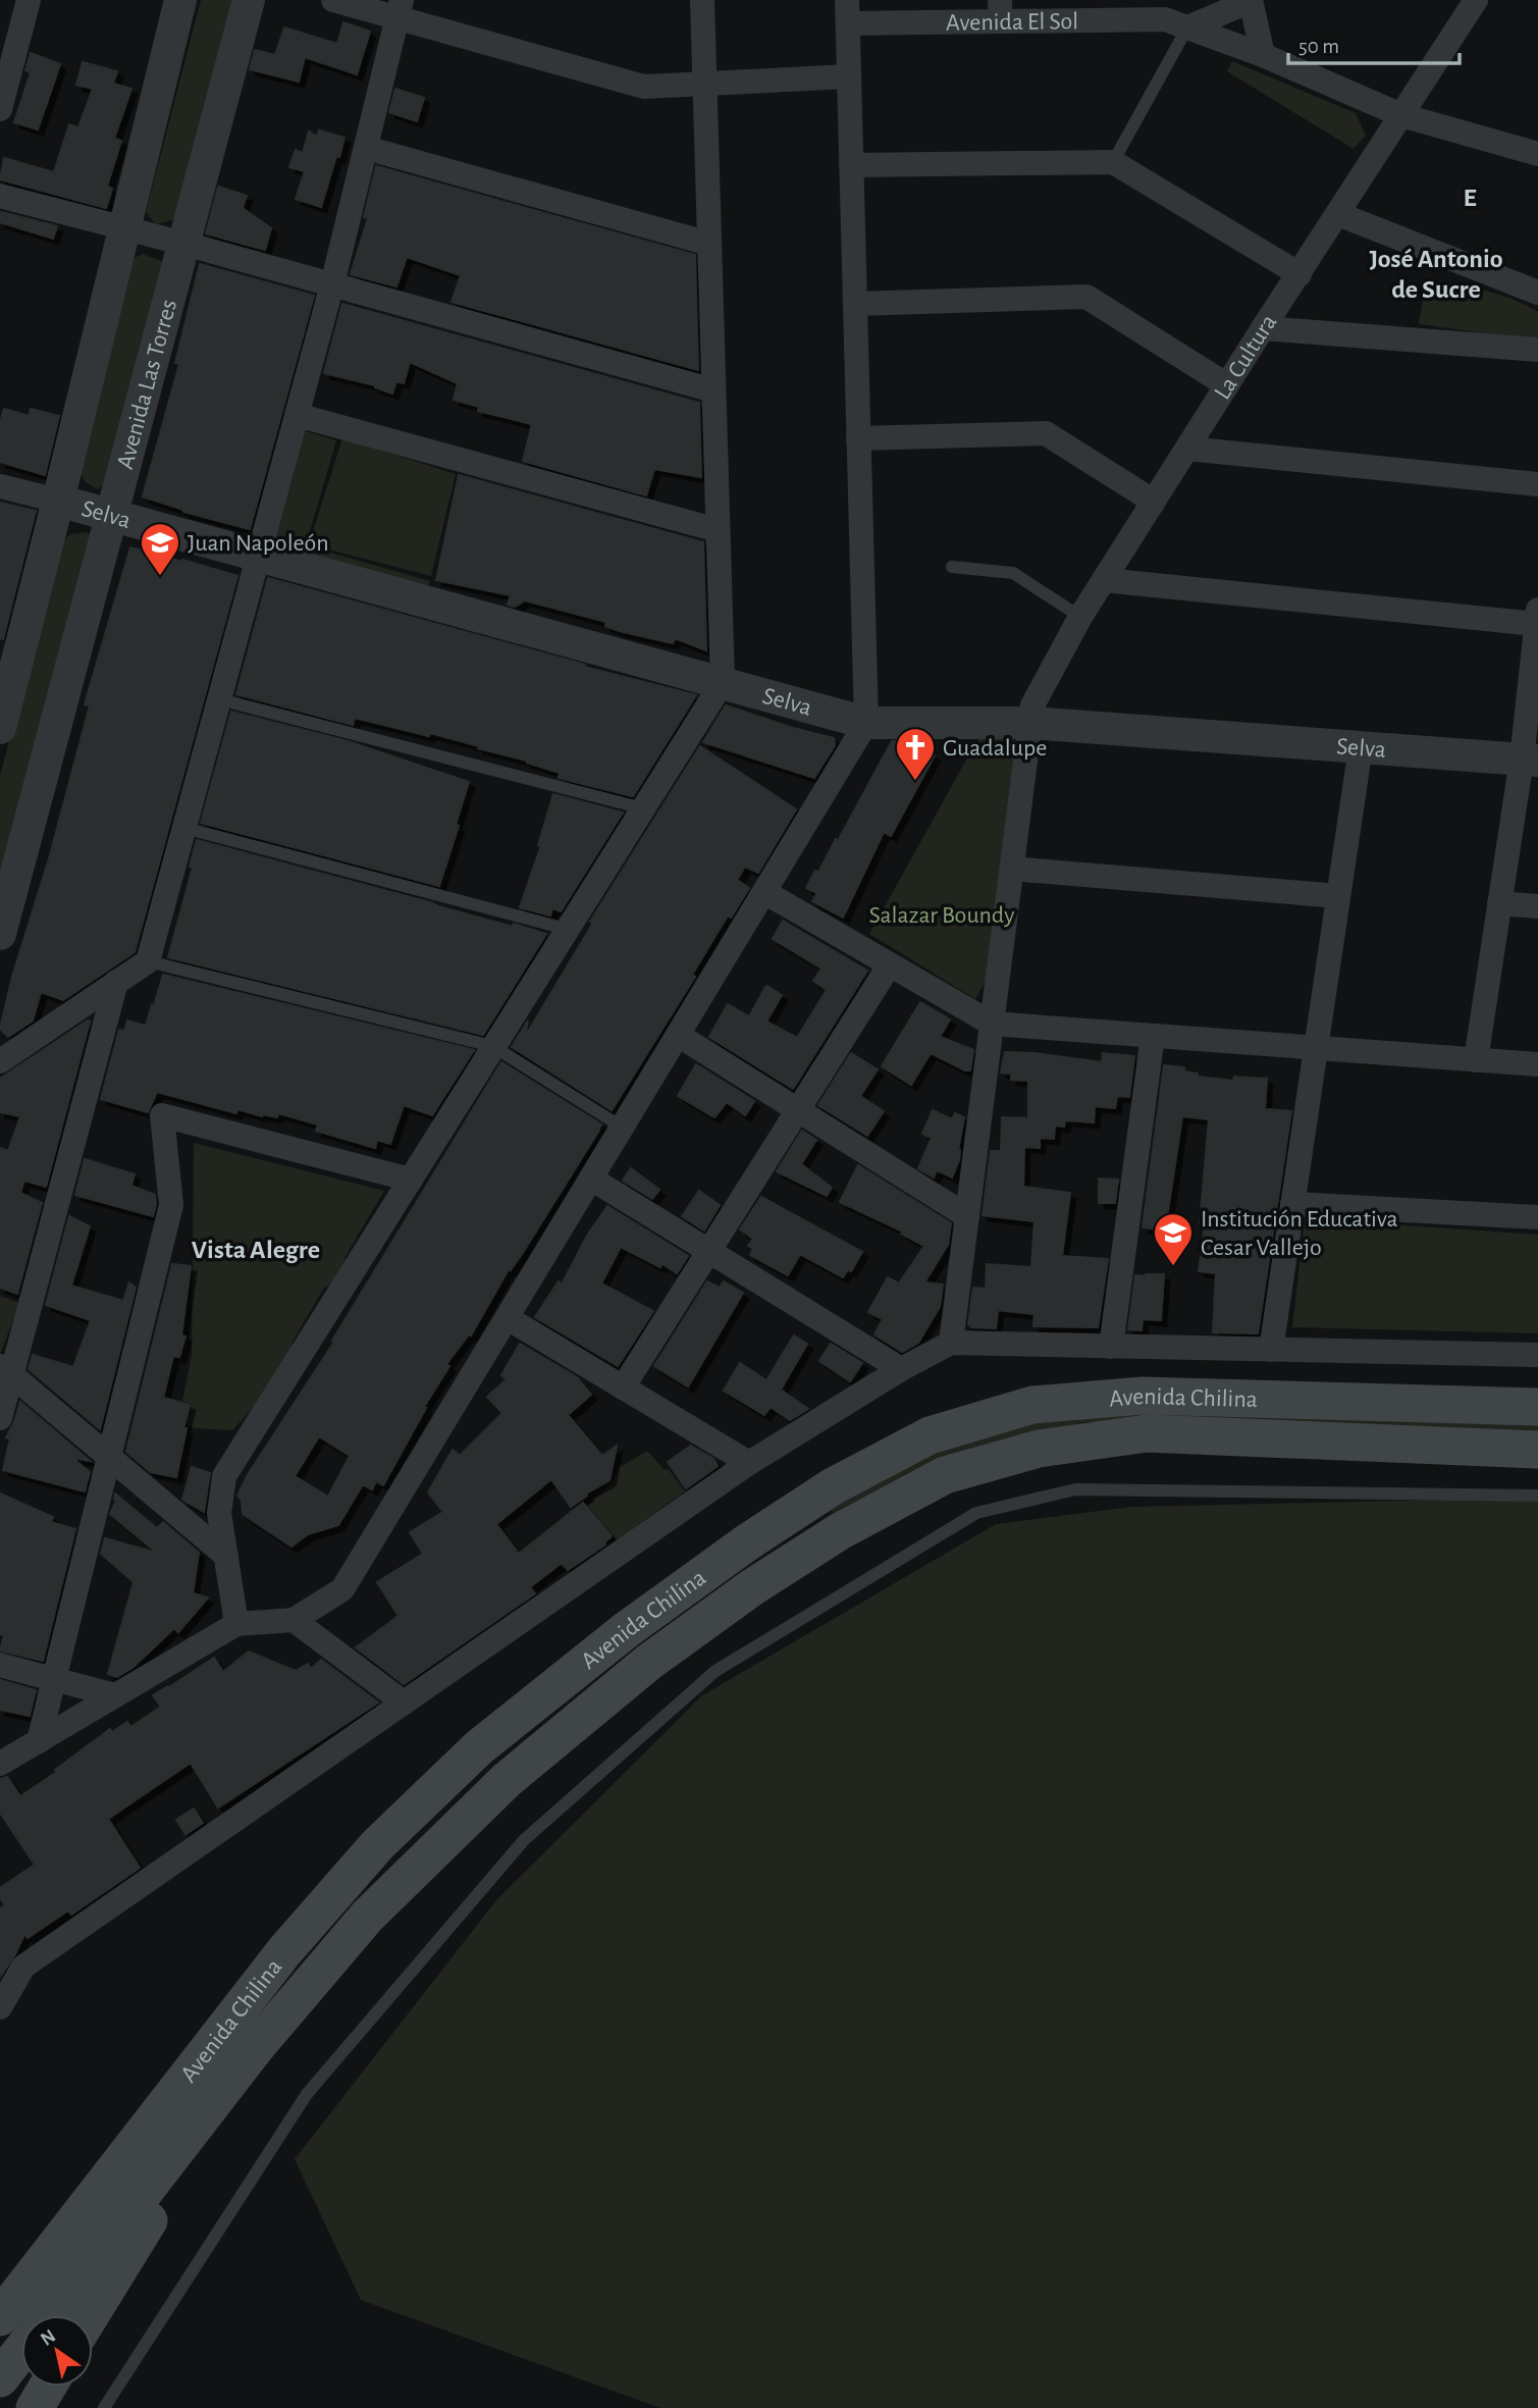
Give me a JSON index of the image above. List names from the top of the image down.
{
  "streets": {
    "main road": ["Avenida Chilina"],
    "street": [
      "Avenida El Sol",
      "La Cultura",
      "Avenida Las Torres",
      "Selva"
    ]
  },
  "crossings": [
    ["Avenida El Sol", "La Cultura"],
    ["La Cultura", "Selva"],
    ["Avenida Las Torres", "Selva"]
  ],
  "districts": ["E", "José Antonio de Sucre", "Vista Alegre"],
  "parks": ["Salazar Boundy"],
  "places": {
    "school or university": ["Juan Napoleón", "Institución Educativa Cesar Vallejo"],
    "church": ["Guadalupe"]
  },
  "scale_bar": "50 m",
  "north": "top left"
}
